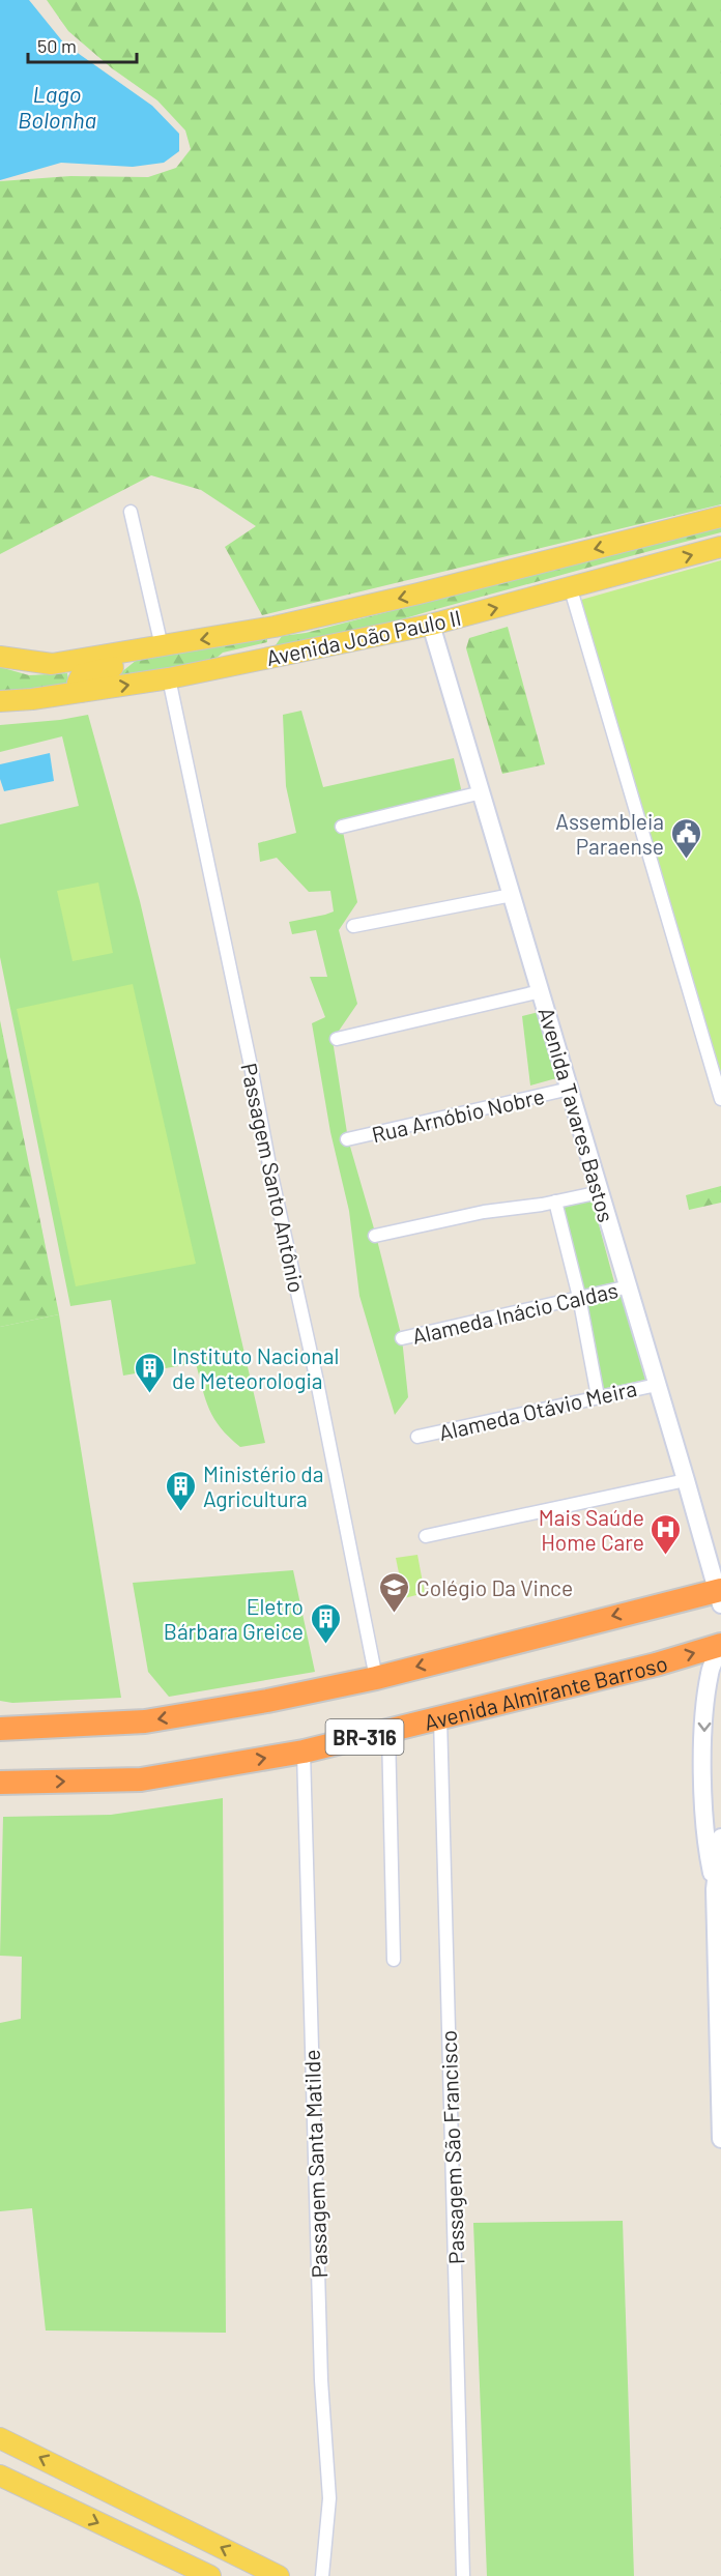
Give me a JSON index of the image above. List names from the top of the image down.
{
  "streets": {
    "highway": ["Avenida Almirante Barroso", "BR-316"],
    "main road": ["Avenida João Paulo II", "Avenida Tavares Bastos"],
    "street": [
      "Rua Arnóbio Nobre",
      "Passagem Santo Antônio",
      "Alameda Inácio Caldas",
      "Alameda Otávio Meira",
      "Passagem São Francisco",
      "Passagem Santa Matilde"
    ]
  },
  "crossings": [
    ["Avenida João Paulo II", "Avenida Tavares Bastos"],
    ["Avenida João Paulo II", "Passagem Santo Antônio"],
    ["Rua Arnóbio Nobre", "Avenida Tavares Bastos"],
    ["Avenida Tavares Bastos", "Alameda Inácio Caldas"],
    ["Avenida Tavares Bastos", "Alameda Otávio Meira"],
    ["Avenida Tavares Bastos", "BR-316"],
    ["Passagem Santo Antônio", "BR-316"],
    ["Avenida Almirante Barroso", "Passagem São Francisco"],
    ["Avenida Almirante Barroso", "Passagem Santa Matilde"]
  ],
  "water": ["Lago Bolonha"],
  "places": {
    "public building": ["Assembleia Paraense"],
    "building": ["Instituto Nacional de Meteorologia", "Ministério da Agricultura", "Eletro Bárbara Greice"],
    "hospital": ["Mais Saúde Home Care"],
    "school or university": ["Colégio Da Vince"]
  },
  "scale_bar": "50 m"
}
